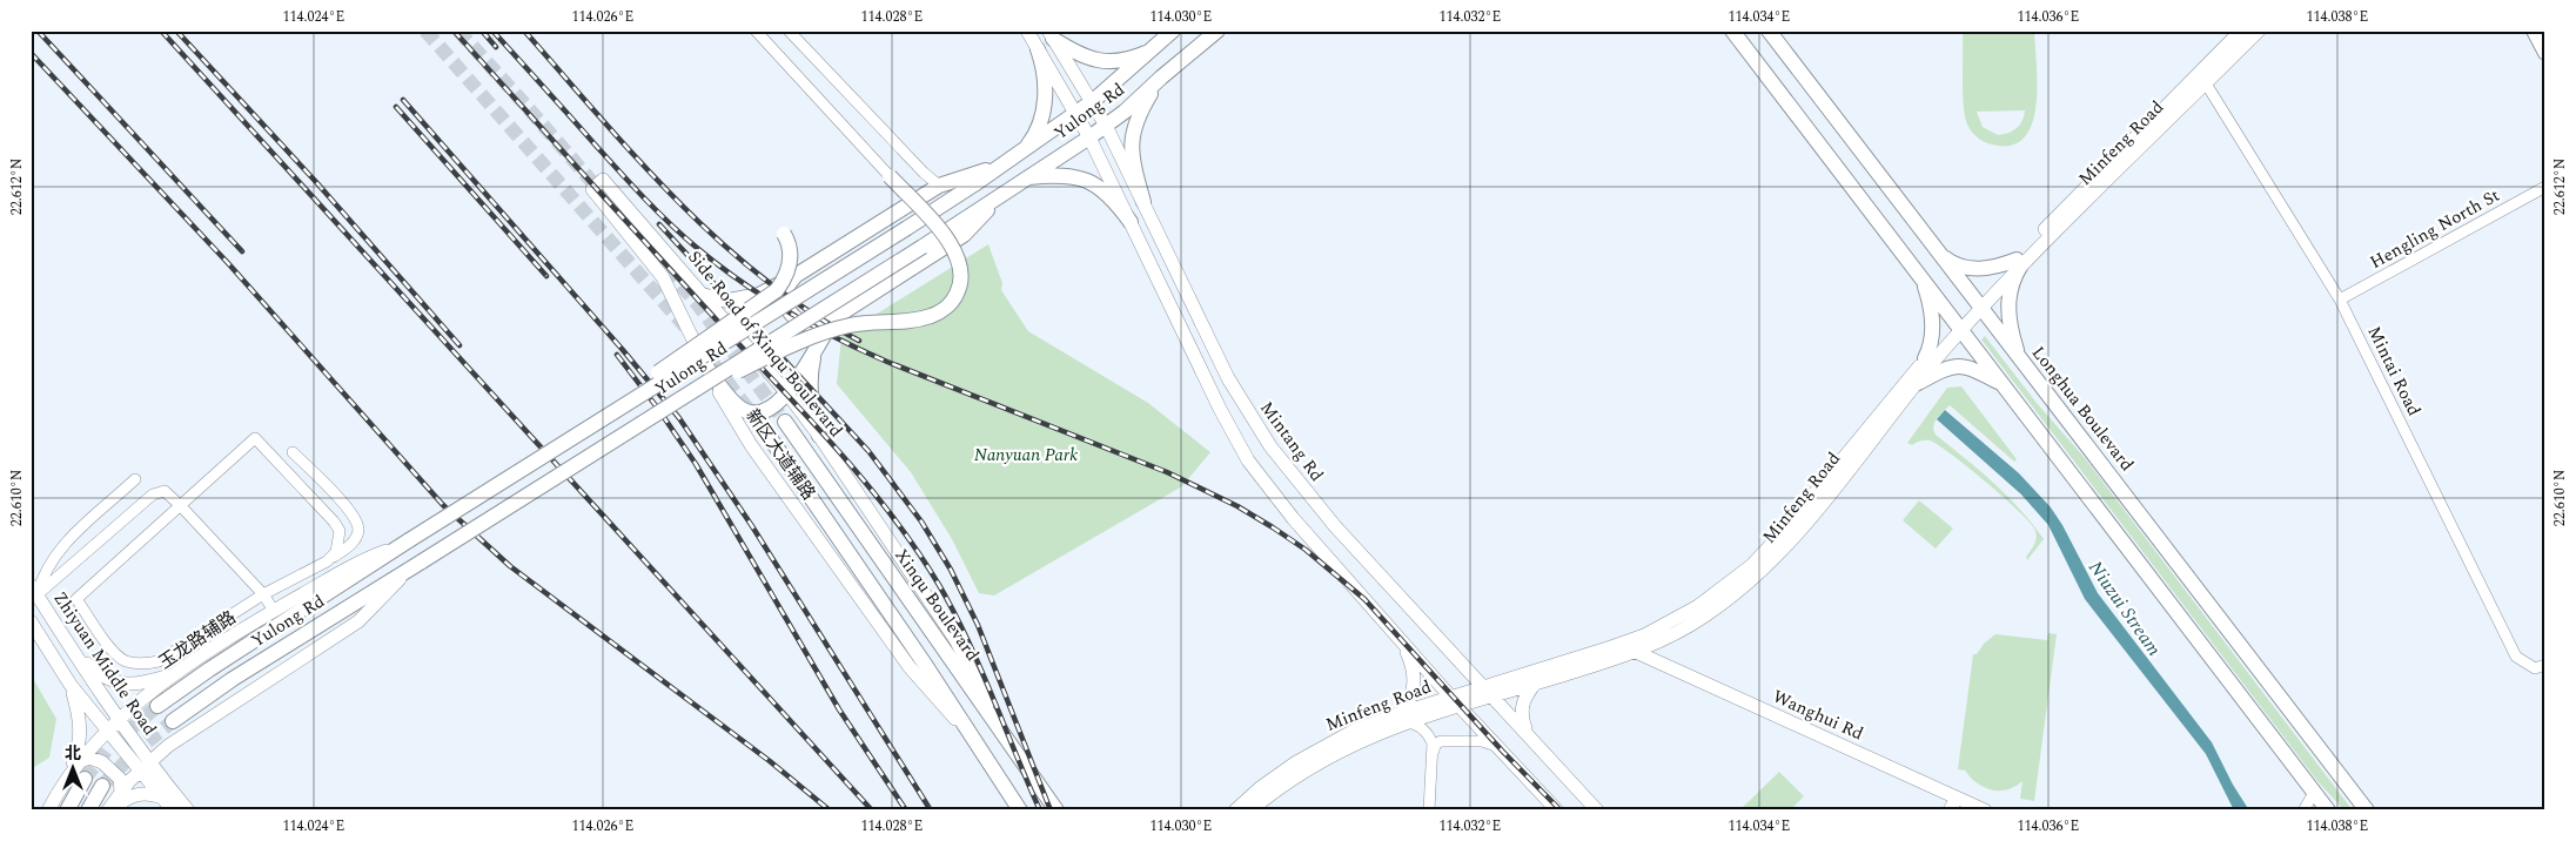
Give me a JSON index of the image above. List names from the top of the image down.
{
  "streets": {
    "main road": [
      "Yulong Rd",
      "Minfeng Road",
      "Side Road of Xinqu Boulevard",
      "Longhua Boulevard",
      "Mintang Rd",
      "新区大道辅路",
      "Xinqu Boulevard",
      "玉龙路辅路",
      "Zhiyuan Middle Road",
      "Wanghui Rd"
    ],
    "street": ["Hengling North St", "Mintai Road"]
  },
  "crossings": [
    ["Yulong Rd", "Mintang Rd"],
    ["Yulong Rd", "玉龙路辅路"],
    ["Minfeng Road", "Mintai Road"],
    ["Minfeng Road", "Longhua Boulevard"],
    ["Minfeng Road", "Mintang Rd"],
    ["Minfeng Road", "Wanghui Rd"],
    ["Hengling North St", "Mintai Road"],
    ["Side Road of Xinqu Boulevard", "新区大道辅路"],
    ["Side Road of Xinqu Boulevard", "Xinqu Boulevard"],
    ["玉龙路辅路", "Zhiyuan Middle Road"]
  ],
  "water": ["Niuzui Stream"],
  "parks": ["Nanyuan Park"],
  "north": "top",
  "coordinates": [
    "114.024°E",
    "114.026°E",
    "114.028°E",
    "114.030°E",
    "114.032°E",
    "114.034°E",
    "114.036°E",
    "114.038°E",
    "22.612°N",
    "22.610°N"
  ]
}
